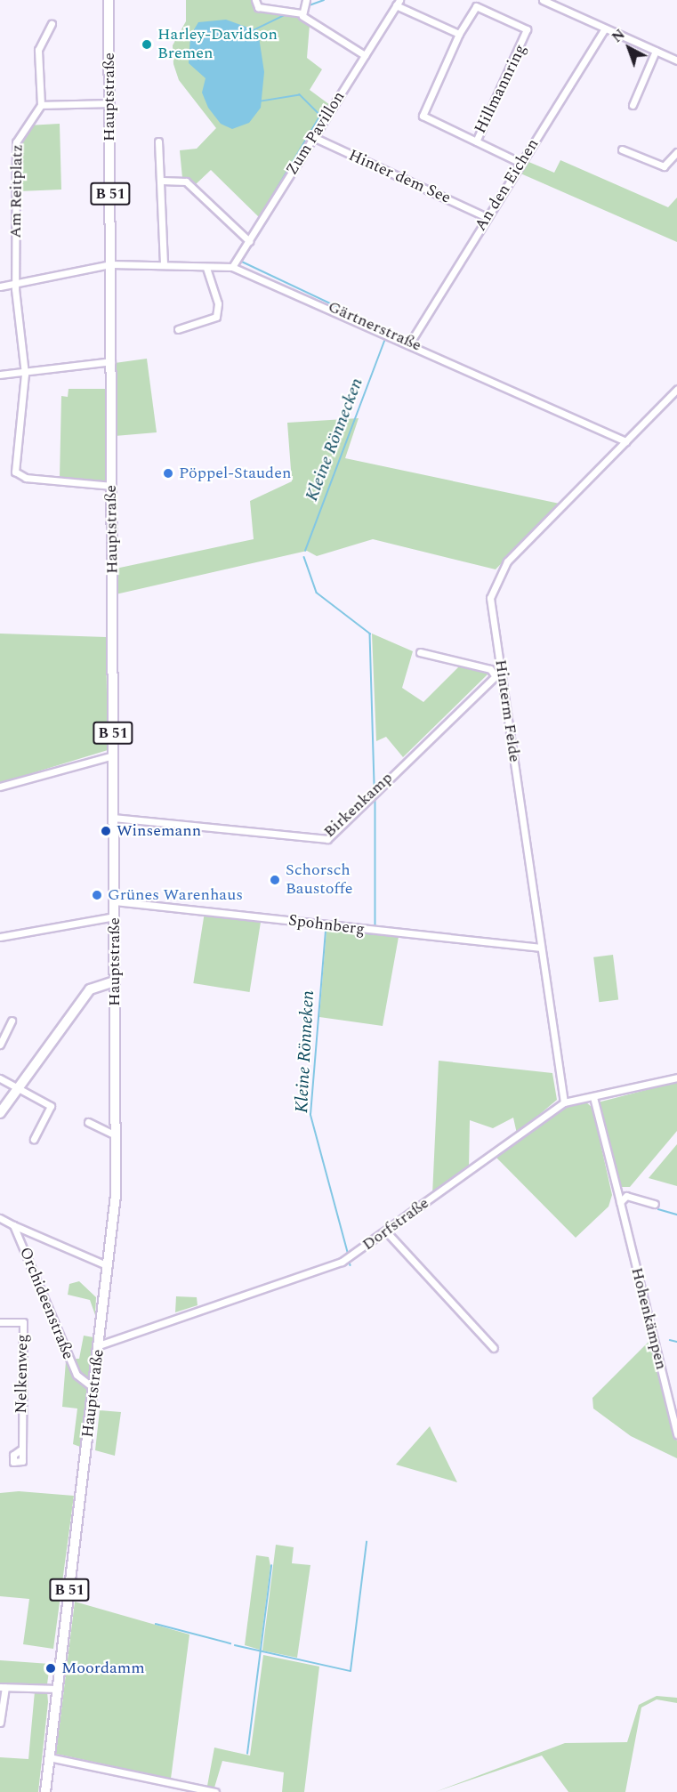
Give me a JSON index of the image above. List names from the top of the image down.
{
  "streets": {
    "main road": ["Hauptstraße", "B 51"],
    "street": [
      "Hillmannring",
      "Zum Pavillon",
      "Hinter dem See",
      "An den Eichen",
      "Am Reitplatz",
      "Gärtnerstraße",
      "Hinterm Felde",
      "Birkenkamp",
      "Spohnberg",
      "Dorfstraße",
      "Orchideenstraße",
      "Hohenkämpen",
      "Nelkenweg"
    ]
  },
  "crossings": [
    ["Hillmannring", "An den Eichen"],
    ["Hauptstraße", "Am Reitplatz"],
    ["Hauptstraße", "Gärtnerstraße"],
    ["Hauptstraße", "Birkenkamp"],
    ["Hauptstraße", "Spohnberg"],
    ["Hauptstraße", "Dorfstraße"],
    ["Hauptstraße", "Orchideenstraße"],
    ["Zum Pavillon", "Hinter dem See"],
    ["Zum Pavillon", "Gärtnerstraße"],
    ["Hinter dem See", "An den Eichen"],
    ["An den Eichen", "Gärtnerstraße"],
    ["Am Reitplatz", "Gärtnerstraße"],
    ["Gärtnerstraße", "Hinterm Felde"],
    ["Hinterm Felde", "Birkenkamp"],
    ["Hinterm Felde", "Spohnberg"],
    ["Hinterm Felde", "Dorfstraße"],
    ["Dorfstraße", "Hohenkämpen"]
  ],
  "water": ["Kleine Rönnecken", "Kleine Rönneken"],
  "places": [
    "Harley-Davidson Bremen",
    "Pöppel-Stauden",
    "Winsemann",
    "Schorsch Baustoffe",
    "Grünes Warenhaus",
    "Moordamm"
  ],
  "north": "top left"
}
